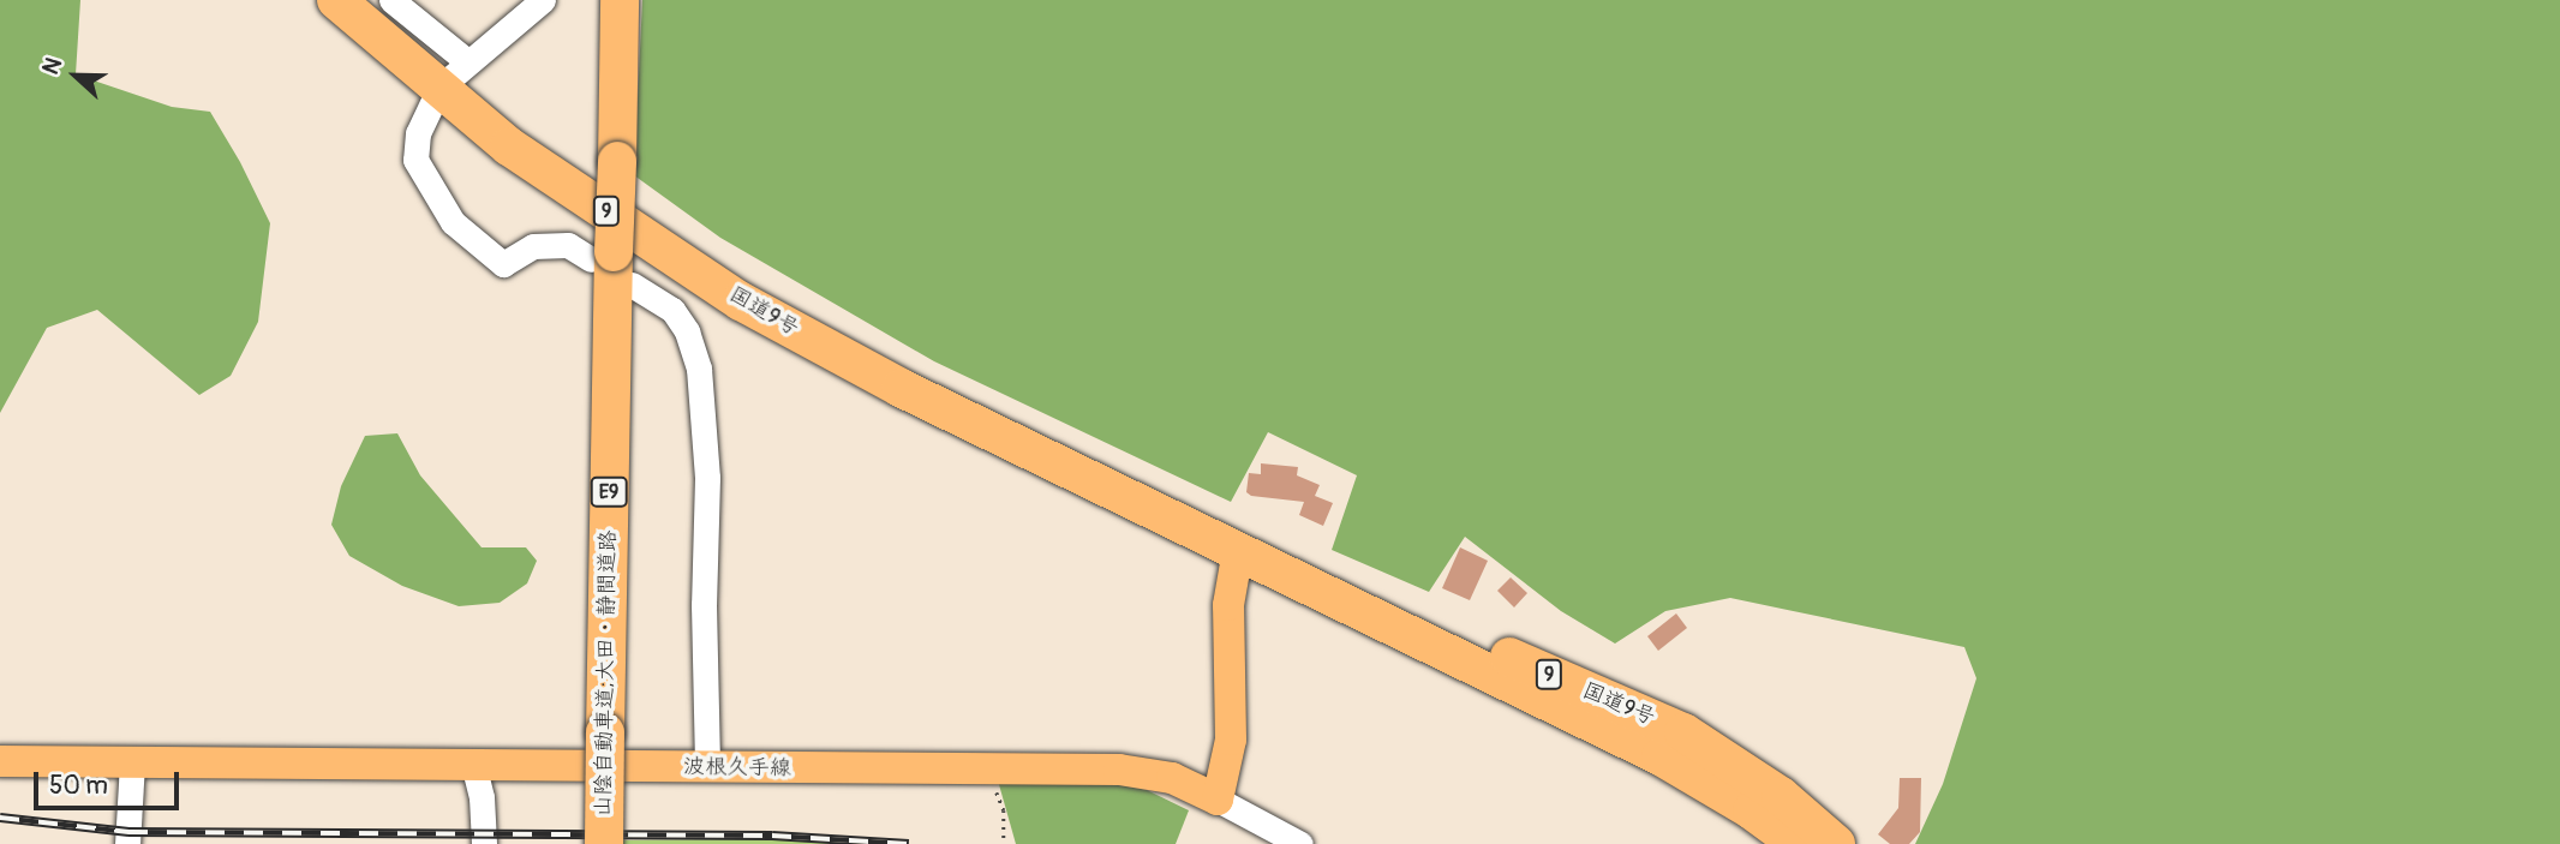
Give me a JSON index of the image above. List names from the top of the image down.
{
  "streets": {
    "highway": [
      "9",
      "国道9号",
      "E9",
      "山陰自動車道;大田・静間道路"
    ],
    "main road": ["波根久手線"]
  },
  "scale_bar": "50 m",
  "north": "left"
}
